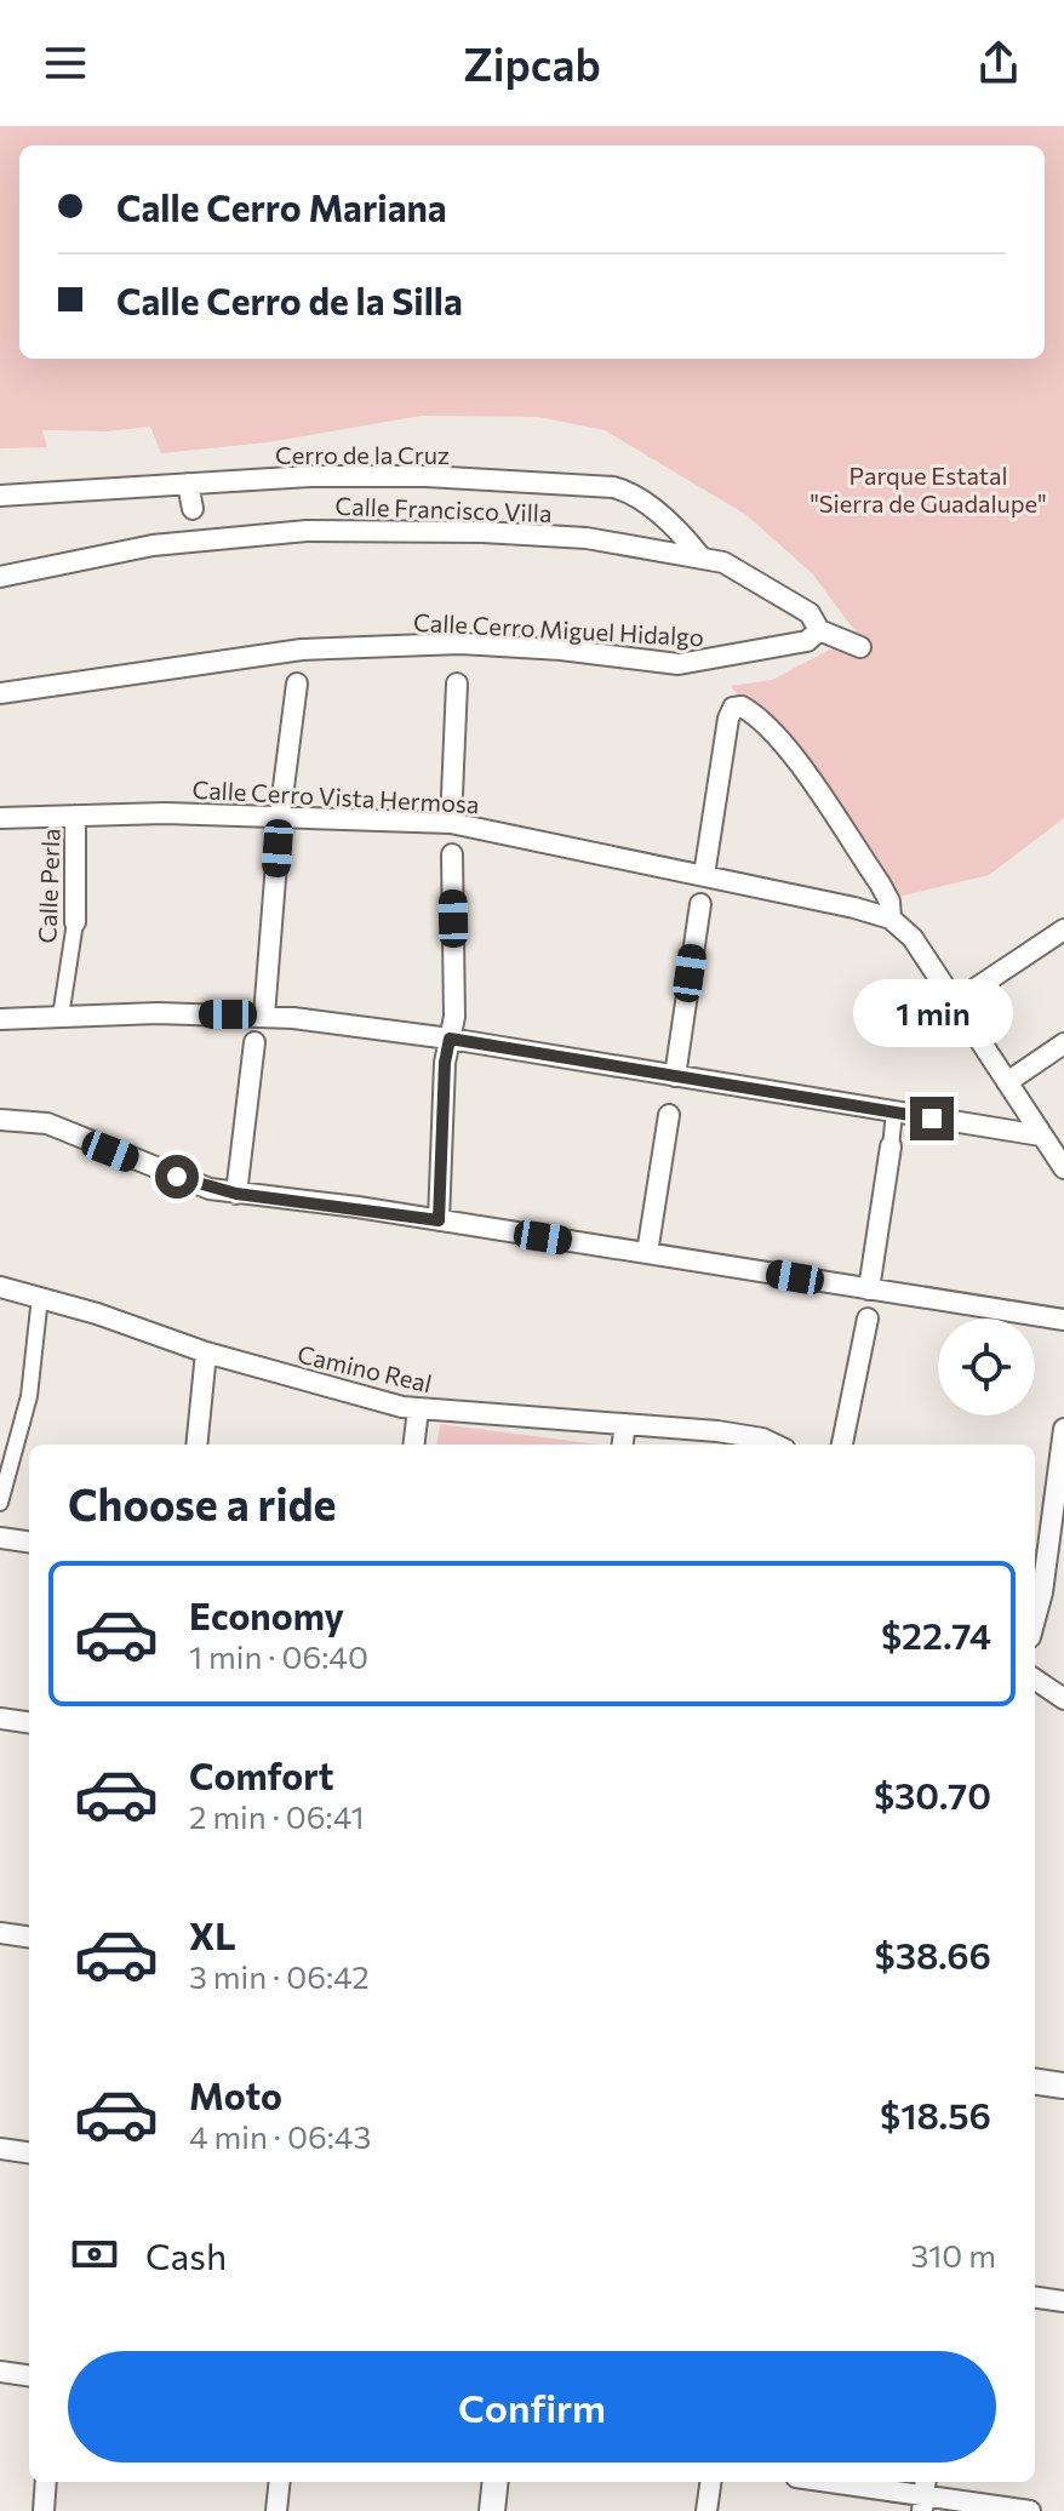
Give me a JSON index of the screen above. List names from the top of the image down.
{
  "streets": {
    "street": [
      "Cerro de la Cruz",
      "Calle Francisco Villa",
      "Calle Cerro Miguel Hidalgo",
      "Calle Cerro Vista Hermosa",
      "Calle Perla",
      "Camino Real"
    ]
  },
  "crossings": [
    ["Cerro de la Cruz", "Calle Francisco Villa"],
    ["Calle Francisco Villa", "Calle Cerro Miguel Hidalgo"],
    ["Calle Cerro Vista Hermosa", "Calle Perla"]
  ],
  "parks": ["Parque Estatal \"Sierra de Guadalupe\""],
  "page": {
    "header": "Zipcab",
    "banner": ["Calle Cerro Mariana", "Calle Cerro de la Silla"],
    "bubble": "1 min",
    "heading": "Choose a ride",
    "list": [
      {
        "name": "Economy",
        "note": "1 min · 06:40",
        "value": "$22.74"
      },
      {
        "name": "Comfort",
        "note": "2 min · 06:41",
        "value": "$30.70"
      },
      {
        "name": "XL",
        "note": "3 min · 06:42",
        "value": "$38.66"
      },
      {
        "name": "Moto",
        "note": "4 min · 06:43",
        "value": "$18.56"
      }
    ],
    "pay": ["Cash", "310 m"],
    "buttons": "Confirm"
  }
}
